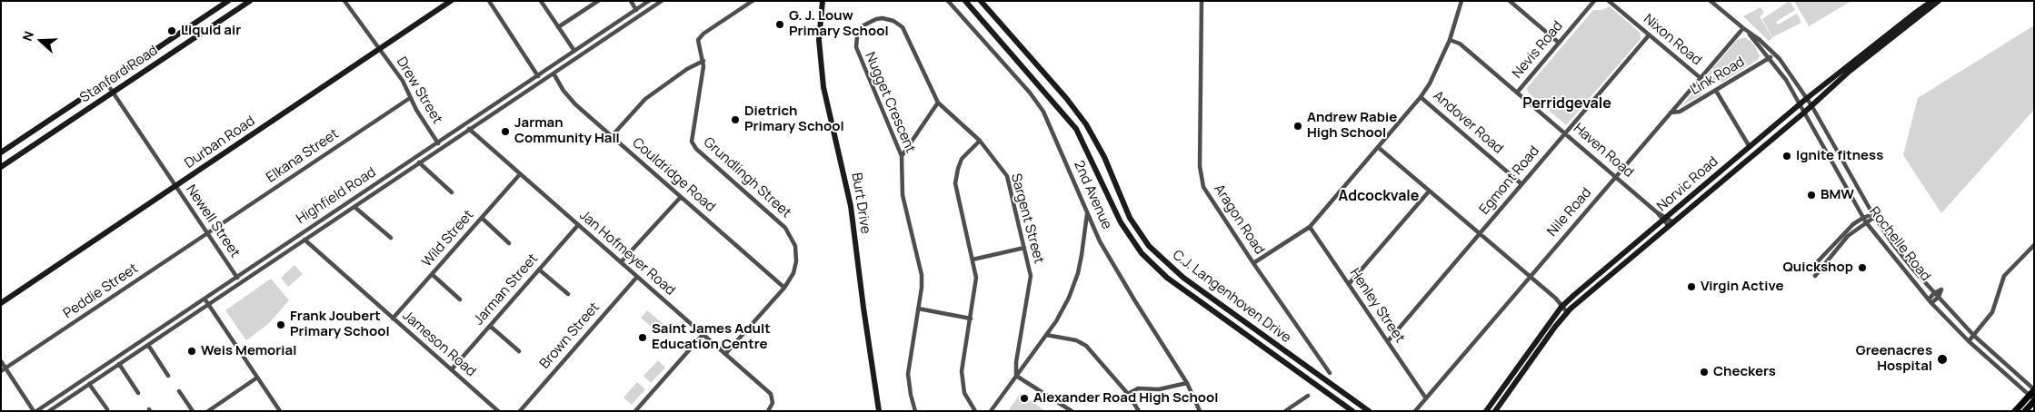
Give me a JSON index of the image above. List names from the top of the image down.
{
  "streets": {
    "street": [
      "Nixon Road",
      "Nevis Road",
      "Stanford Road",
      "Link Road",
      "Drew Street",
      "Nugget Crescent",
      "Andover Road",
      "Durban Road",
      "Haven Road",
      "Elkana Street",
      "Couldridge Road",
      "Grundlingh Street",
      "Egmont Road",
      "Norvic Road",
      "2nd Avenue",
      "Highfield Road",
      "Burt Drive",
      "Nile Road",
      "Sargent Street",
      "Aragon Road",
      "Newell Street",
      "Wild Street",
      "Rochelle Road",
      "Jan Hofmeyer Road",
      "Jarman Street",
      "Peddie Street",
      "C.J. Langenhoven Drive",
      "Henley Street",
      "Brown Street",
      "Jameson Road"
    ]
  },
  "crossings": [
    ["Nixon Road", "Egmont Road"],
    ["Nixon Road", "Nile Road"],
    ["Nevis Road", "Haven Road"],
    ["Stanford Road", "Newell Street"],
    ["Link Road", "Nile Road"],
    ["Link Road", "Rochelle Road"],
    ["Drew Street", "Durban Road"],
    ["Drew Street", "Elkana Street"],
    ["Drew Street", "Highfield Road"],
    ["Nugget Crescent", "Sargent Street"],
    ["Andover Road", "Egmont Road"],
    ["Durban Road", "Newell Street"],
    ["Haven Road", "Egmont Road"],
    ["Haven Road", "Norvic Road"],
    ["Haven Road", "Nile Road"],
    ["Elkana Street", "Newell Street"],
    ["Elkana Street", "Peddie Street"],
    ["Couldridge Road", "Grundlingh Street"],
    ["Couldridge Road", "Highfield Road"],
    ["Egmont Road", "Henley Street"],
    ["Norvic Road", "Rochelle Road"],
    ["Highfield Road", "Newell Street"],
    ["Highfield Road", "Jan Hofmeyer Road"],
    ["Highfield Road", "Jameson Road"],
    ["Nile Road", "Rochelle Road"],
    ["Nile Road", "Henley Street"],
    ["Newell Street", "Peddie Street"],
    ["Wild Street", "Jan Hofmeyer Road"],
    ["Wild Street", "Jameson Road"],
    ["Jan Hofmeyer Road", "Jarman Street"],
    ["Jan Hofmeyer Road", "Brown Street"],
    ["Jarman Street", "Jameson Road"]
  ],
  "districts": ["Perridgevale", "Adcockvale"],
  "places": [
    "G. J. Louw Primary School",
    "Liquid air",
    "Dietrich Primary School",
    "Andrew Rabie High School",
    "Jarman Community Hall",
    "Ignite fitness",
    "BMW",
    "Quickshop",
    "Virgin Active",
    "Frank Joubert Primary School",
    "Saint James Adult Education Centre",
    "Weis Memorial",
    "Greenacres Hospital",
    "Checkers",
    "Alexander Road High School"
  ],
  "north": "left"
}
